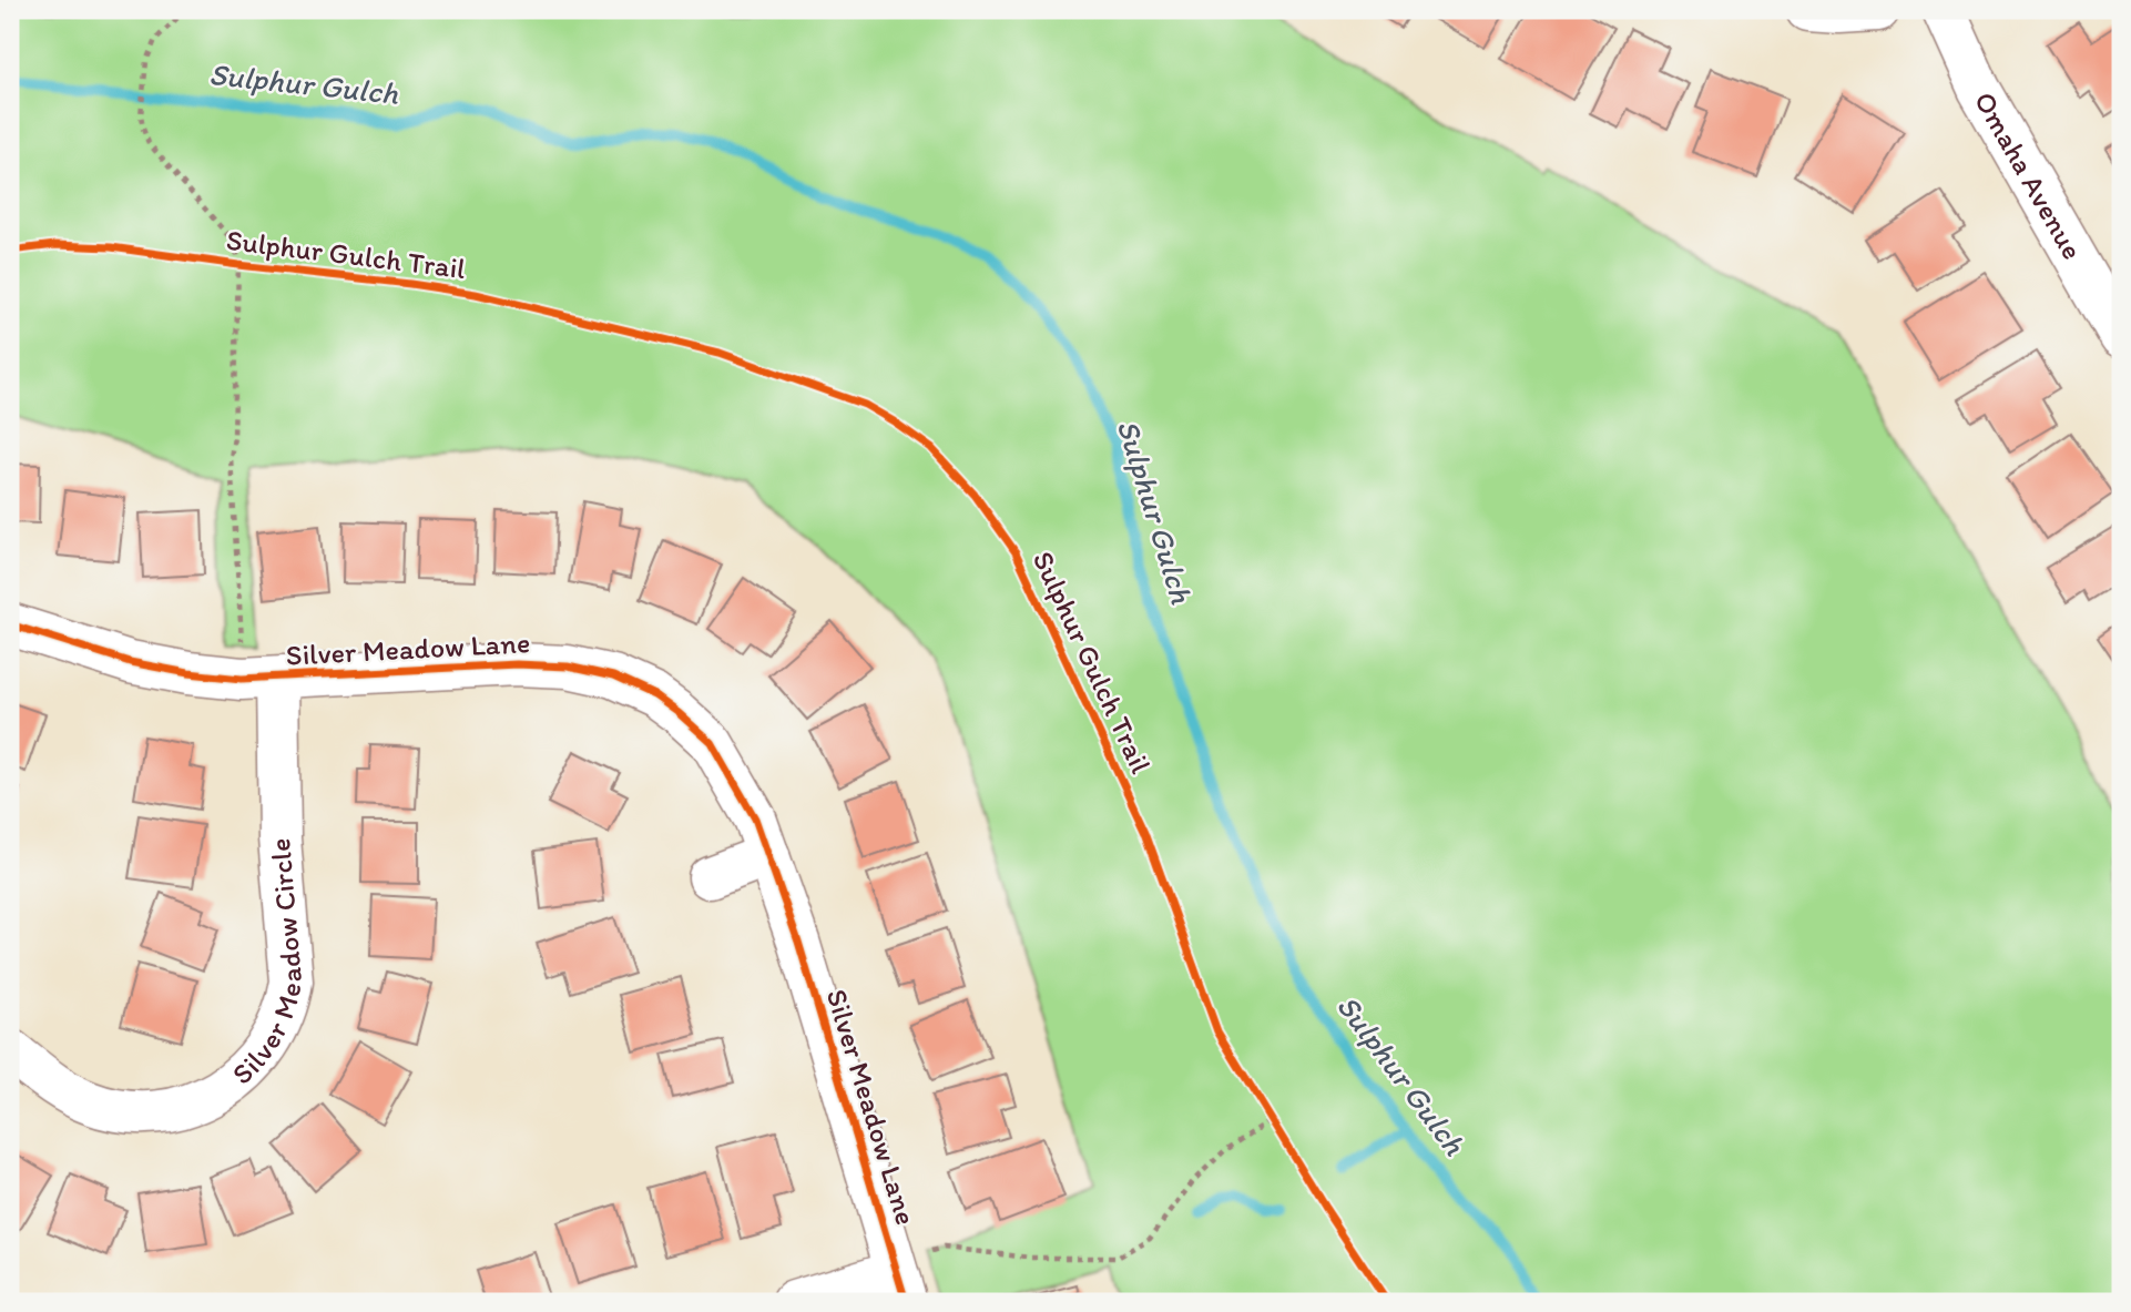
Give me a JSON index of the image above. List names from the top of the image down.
{
  "streets": {
    "street": ["Omaha Avenue", "Silver Meadow Lane", "Silver Meadow Circle"],
    "cycle path": ["Sulphur Gulch Trail"]
  },
  "crossings": [
    ["Silver Meadow Lane", "Silver Meadow Circle"]
  ],
  "water": ["Sulphur Gulch"]
}
